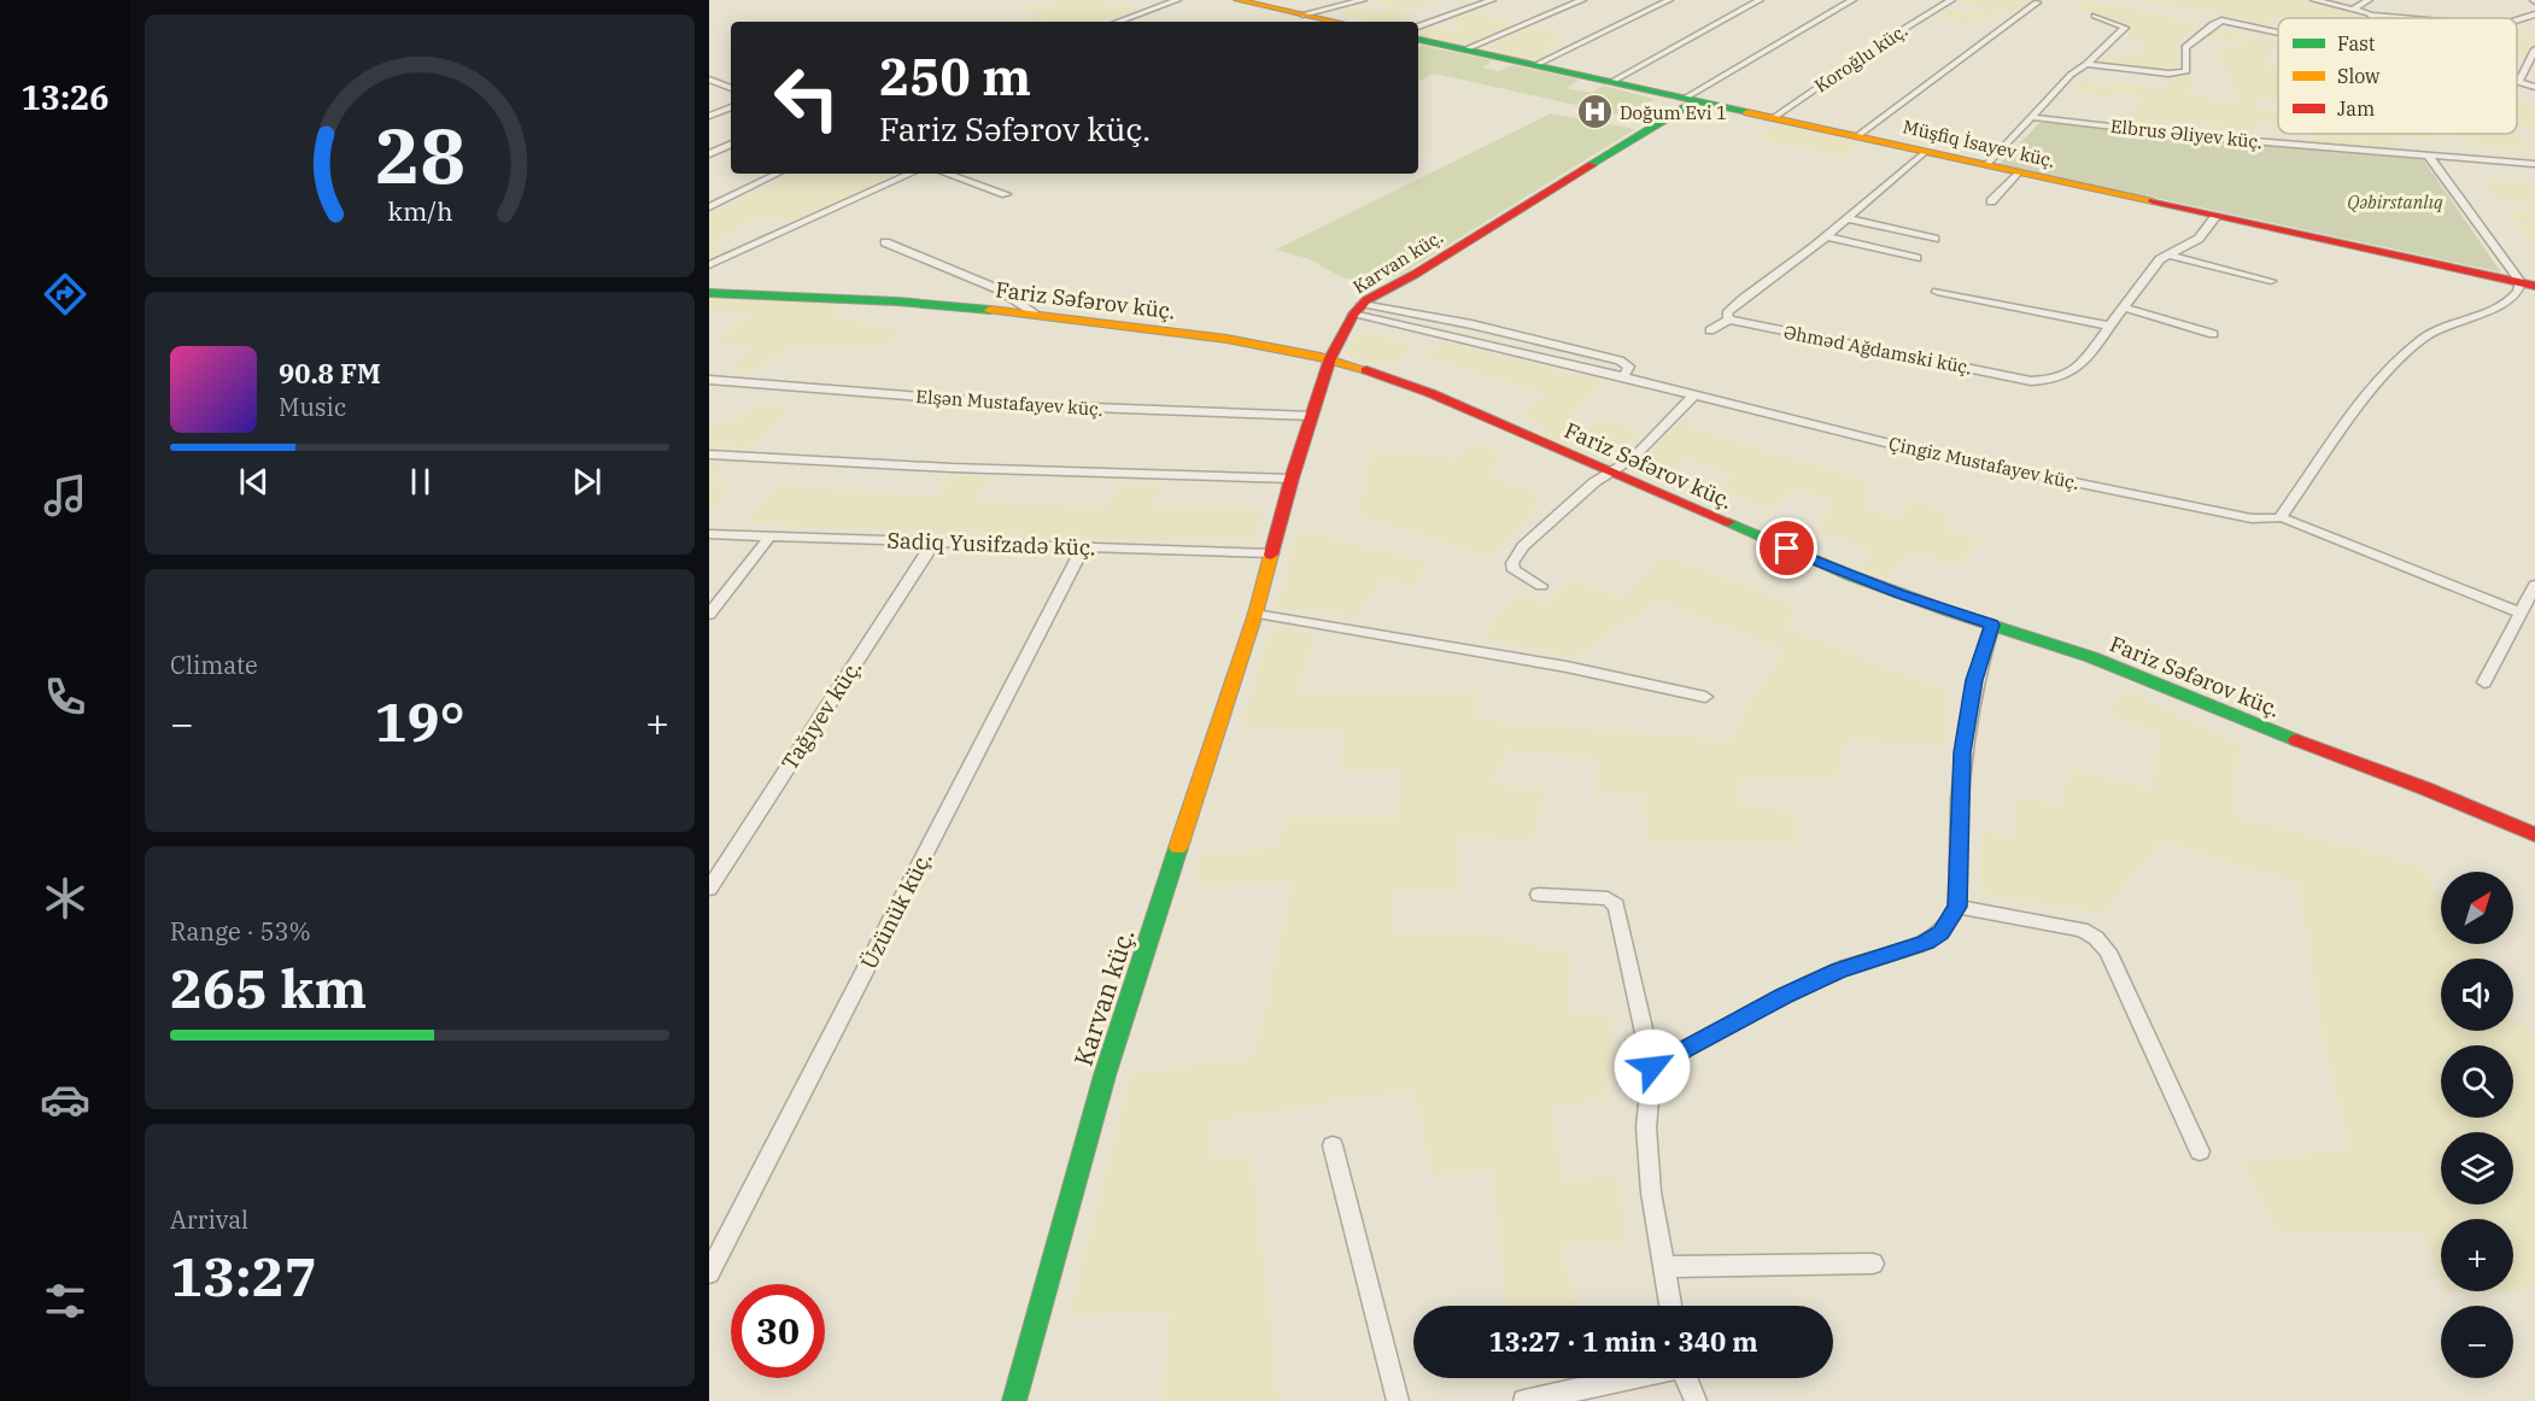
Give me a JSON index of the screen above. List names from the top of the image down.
{
  "streets": {
    "street": [
      "Koroğlu küç.",
      "Elbrus Əliyev küç.",
      "Müşfiq İsayev küç.",
      "Karvan küç.",
      "Fariz Səfərov küç.",
      "Əhməd Ağdamski küç.",
      "Elşən Mustafayev küç.",
      "Çingiz Mustafayev küç.",
      "Sadiq Yusifzadə küç.",
      "Tağıyev küç.",
      "Üzünük küç."
    ]
  },
  "crossings": [
    ["Koroğlu küç.", "Müşfiq İsayev küç."],
    ["Müşfiq İsayev küç.", "Karvan küç."],
    ["Müşfiq İsayev küç.", "Əhməd Ağdamski küç."],
    ["Karvan küç.", "Fariz Səfərov küç."],
    ["Karvan küç.", "Elşən Mustafayev küç."],
    ["Karvan küç.", "Çingiz Mustafayev küç."],
    ["Karvan küç.", "Sadiq Yusifzadə küç."],
    ["Sadiq Yusifzadə küç.", "Tağıyev küç."],
    ["Sadiq Yusifzadə küç.", "Üzünük küç."]
  ],
  "parks": ["Qəbirstanlıq"],
  "places": {
    "hospital": ["Doğum Evi 1"]
  },
  "legend": ["Fast", "Slow", "Jam"],
  "north": "top right",
  "page": {
    "tabs": "13:26",
    "turn": ["250 m", "Fariz Səfərov küç."],
    "song": ["90.8 FM", "Music"],
    "tile": [
      "Climate",
      ["Range · 53%", "265 km"],
      ["Arrival", "13:27"]
    ],
    "heat": ["−", "19°", "+"],
    "map_buttons": ["+", "−"],
    "limit": "30",
    "trip": "13:27 · 1 min · 340 m",
    "gauge": ["28", "km/h"]
  }
}
